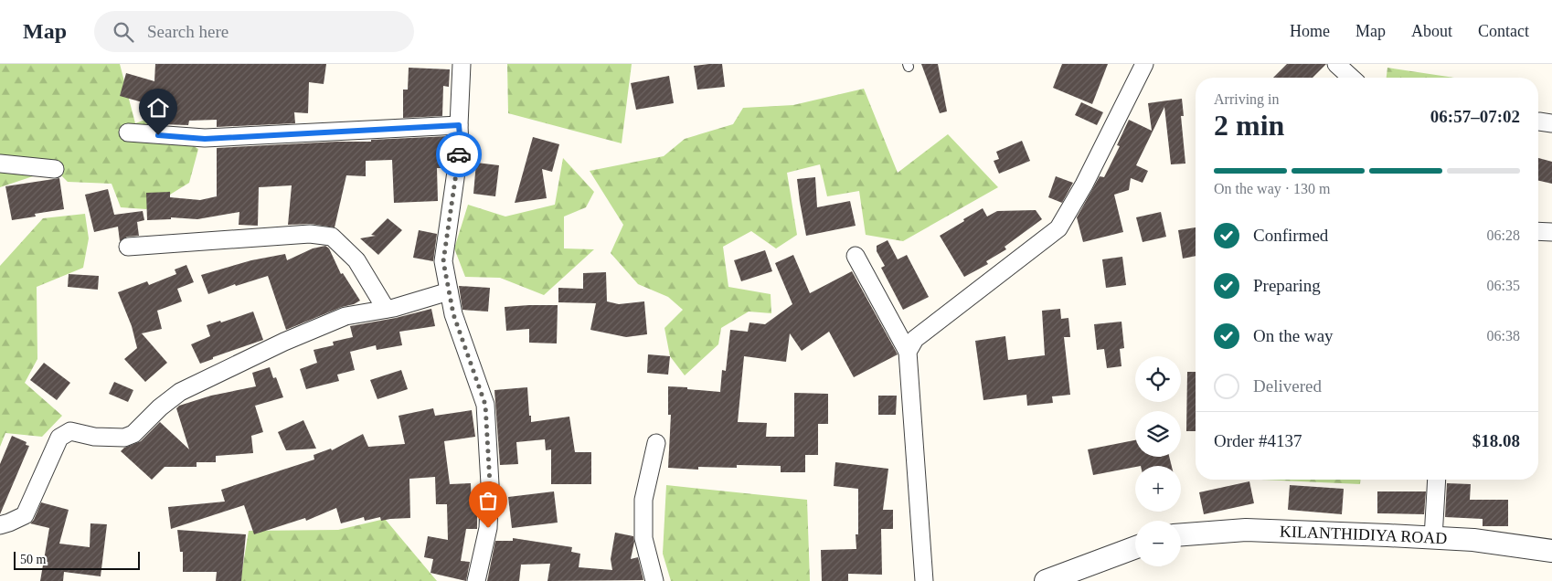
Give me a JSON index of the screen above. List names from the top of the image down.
{
  "streets": {
    "street": ["KILANTHIDIYA ROAD"]
  },
  "scale_bar": "50 m",
  "page": {
    "header": "Map",
    "search": "Search here",
    "nav": [
      "Home",
      "Map",
      "About",
      "Contact"
    ],
    "heading": ["2 min", "Arriving in", "06:57–07:02"],
    "panel": ["Order #4137", "$18.08"],
    "bar": "On the way · 130 m",
    "list": [
      ["Confirmed", "06:28"],
      ["Preparing", "06:35"],
      ["On the way", "06:38"],
      "Delivered"
    ],
    "map_buttons": ["+", "−"],
    "scale": "50 m"
  }
}
